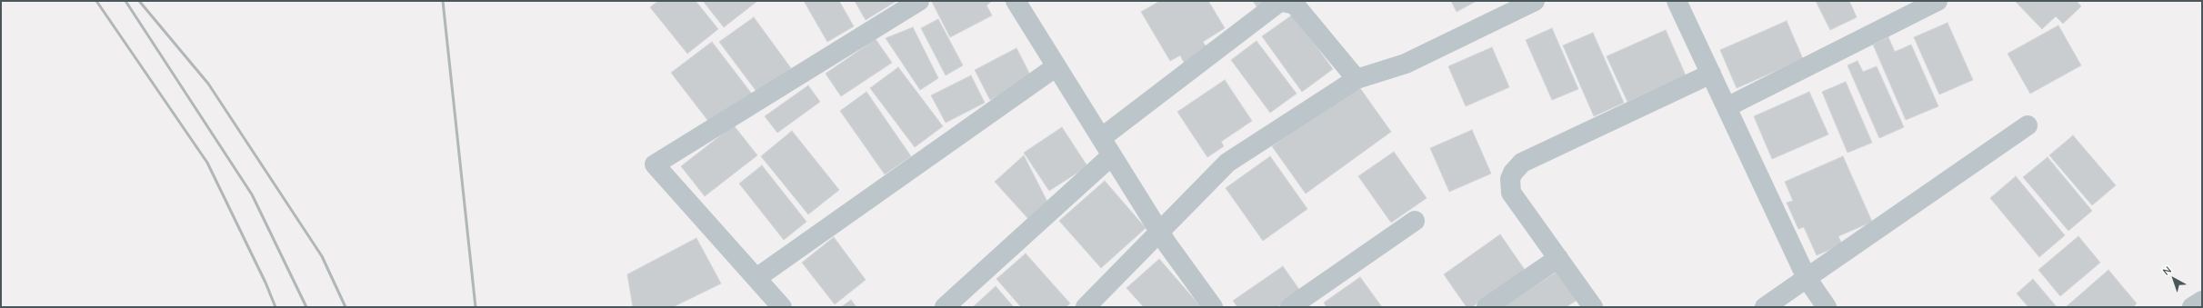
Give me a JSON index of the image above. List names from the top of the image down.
{
  "north": "top left"
}
